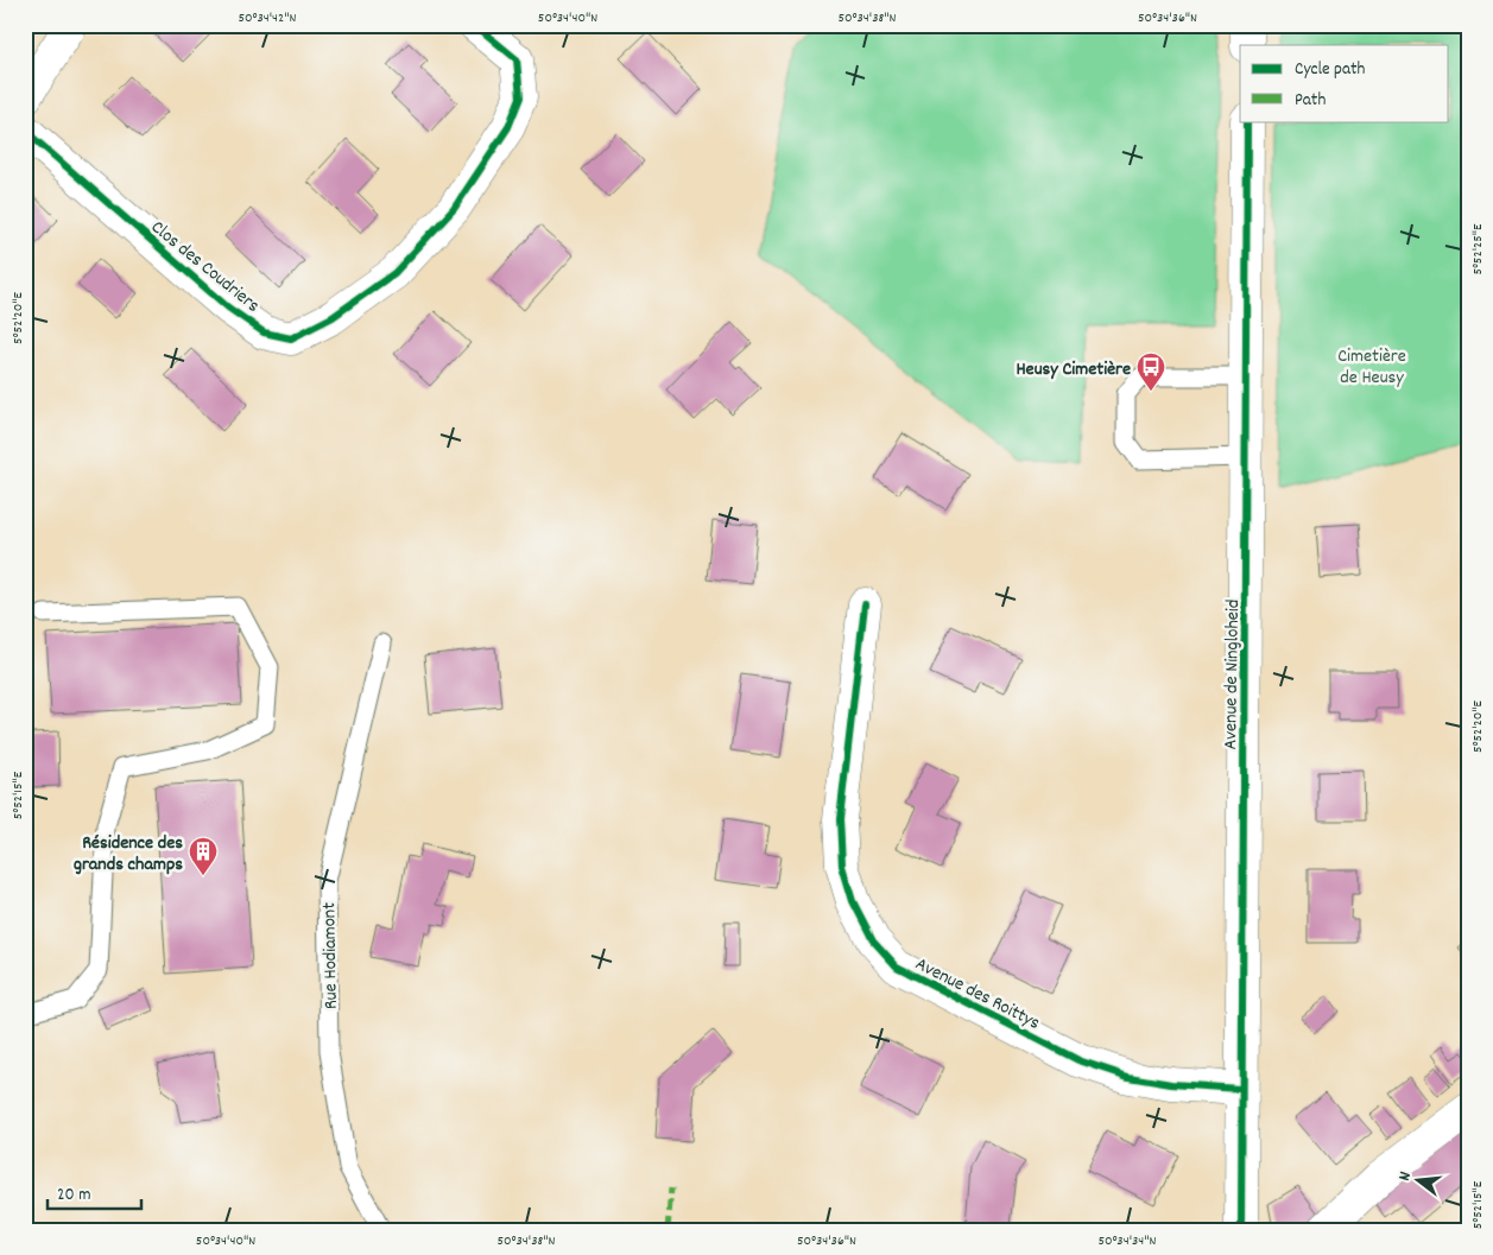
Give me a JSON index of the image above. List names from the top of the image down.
{
  "streets": {
    "street": ["Clos des Coudriers", "Avenue de Ningloheid", "Avenue des Roittys"],
    "lane": ["Rue Hodiamont"]
  },
  "crossings": [
    ["Avenue de Ningloheid", "Avenue des Roittys"]
  ],
  "parks": ["Cimetière de Heusy"],
  "places": {
    "bus stop": ["Heusy Cimetière"],
    "building": ["Résidence des grands champs"]
  },
  "legend": ["Cycle path", "Path"],
  "scale_bar": "20 m",
  "north": "left",
  "coordinates": [
    "50°34'42\"N",
    "50°34'40\"N",
    "50°34'38\"N",
    "50°34'36\"N",
    "5°52'25\"E",
    "5°52'20\"E",
    "5°52'15\"E",
    "50°34'34\"N"
  ]
}
